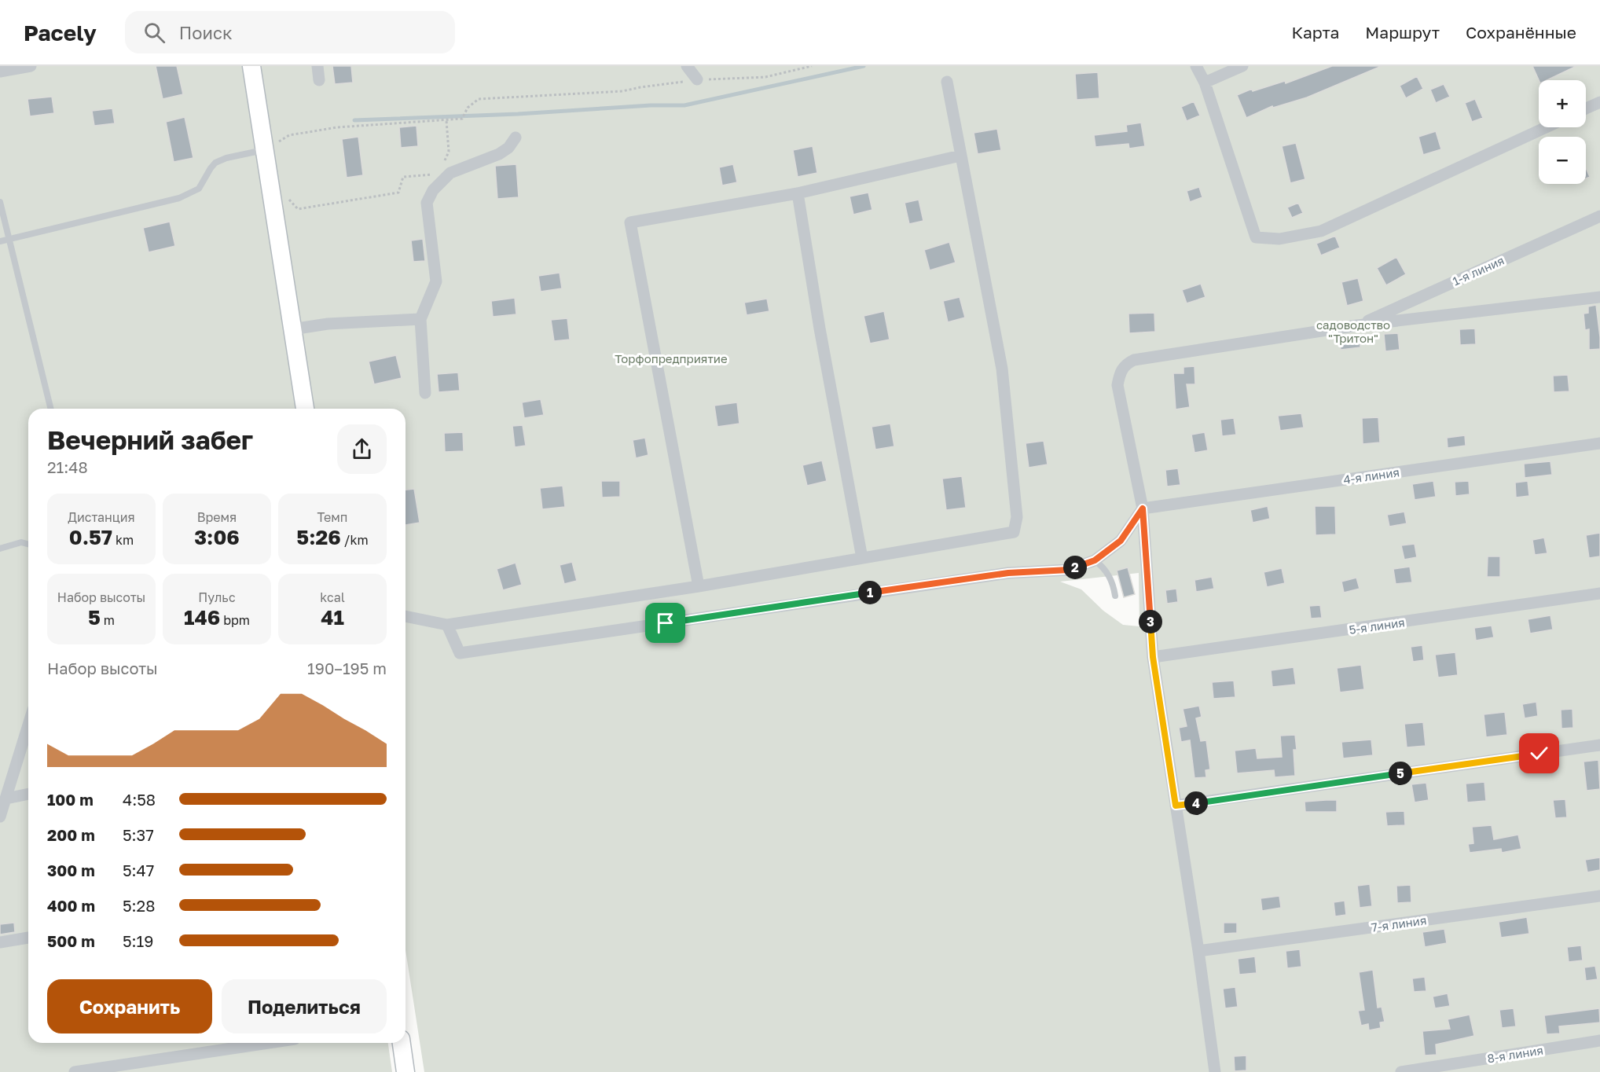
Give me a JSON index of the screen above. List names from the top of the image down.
{
  "streets": {
    "street": [
      "1-я линия",
      "4-я линия",
      "5-я линия",
      "7-я линия",
      "8-я линия"
    ]
  },
  "parks": ["садоводство \"Тритон\"", "Торфопредприятие"],
  "page": {
    "header": "Pacely",
    "search": "Поиск",
    "nav": ["Карта", "Маршрут", "Сохранённые"],
    "map_buttons": ["+", "−"],
    "heading": ["Вечерний забег", "21:48"],
    "stats": [
      ["Дистанция", "0.57 km"],
      ["Время", "3:06"],
      ["Темп", "5:26 /km"],
      ["Набор высоты", "5 m"],
      ["Пульс", "146 bpm"],
      ["kcal", "41"]
    ],
    "pins": [
      "2",
      "1",
      "3",
      "5",
      "4"
    ],
    "chart": ["Набор высоты", "190–195 m"],
    "list": [
      {
        "name": "100 m",
        "note": "4:58"
      },
      {
        "name": "200 m",
        "note": "5:37"
      },
      {
        "name": "300 m",
        "note": "5:47"
      },
      {
        "name": "400 m",
        "note": "5:28"
      },
      {
        "name": "500 m",
        "note": "5:19"
      }
    ],
    "buttons": ["Сохранить", "Поделиться"]
  }
}
